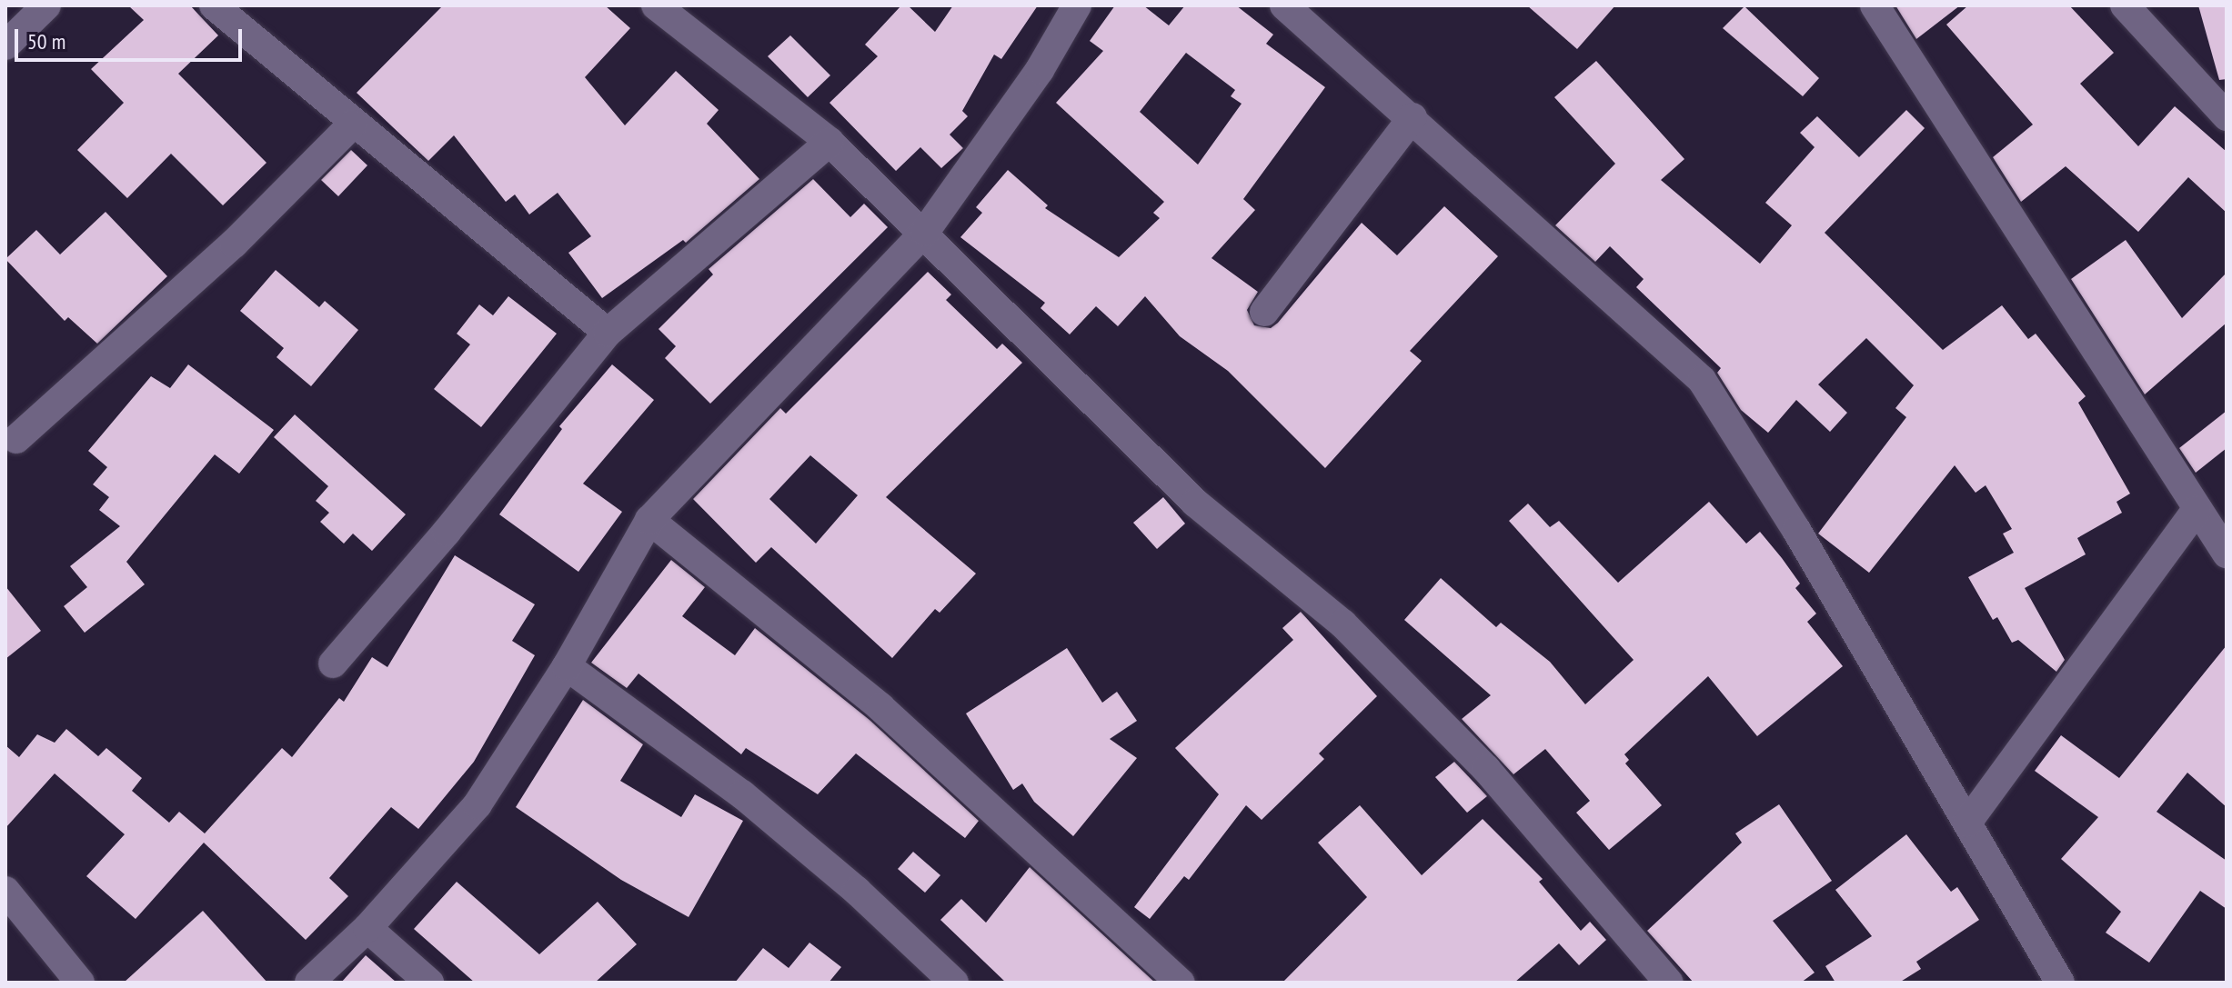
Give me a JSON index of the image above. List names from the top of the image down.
{
  "scale_bar": "50 m"
}
